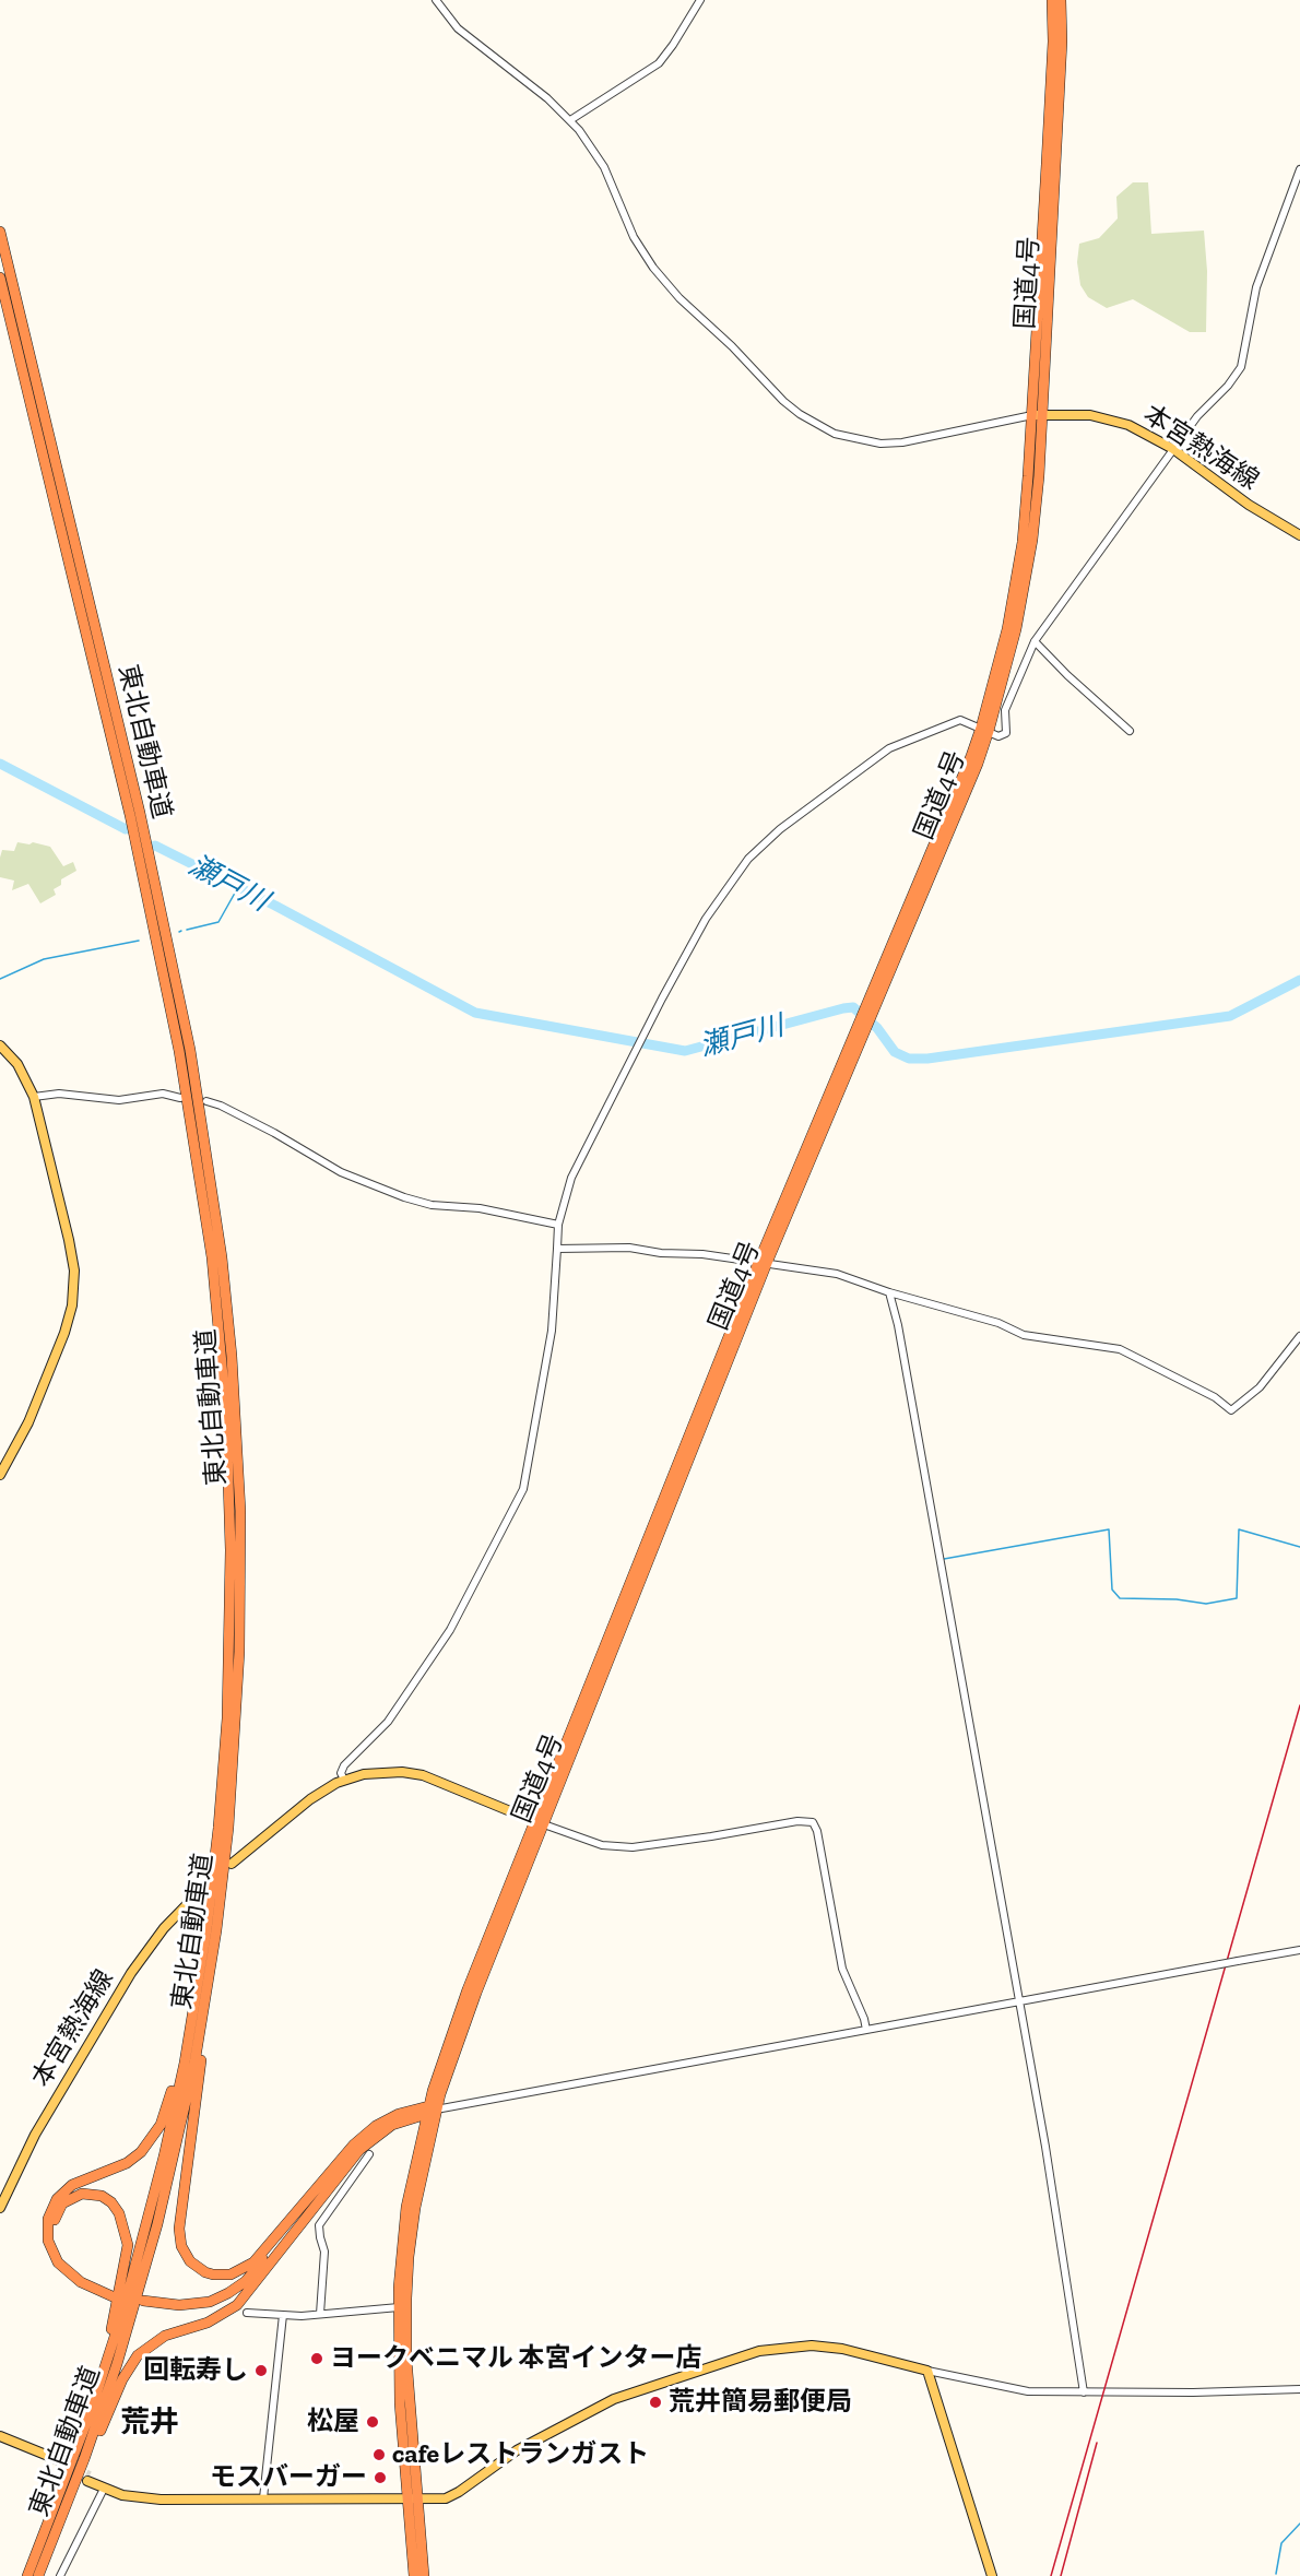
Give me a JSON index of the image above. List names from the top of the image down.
{
  "streets": {
    "highway": ["国道4号", "東北自動車道"],
    "main road": ["本宮熱海線"]
  },
  "crossings": [
    ["国道4号", "本宮熱海線"]
  ],
  "districts": ["荒井"],
  "water": ["瀬戸川"],
  "places": [
    "ヨークベニマル 本宮インター店",
    "回転寿し",
    "荒井簡易郵便局",
    "松屋",
    "cafeレストランガスト",
    "モスバーガー"
  ]
}
